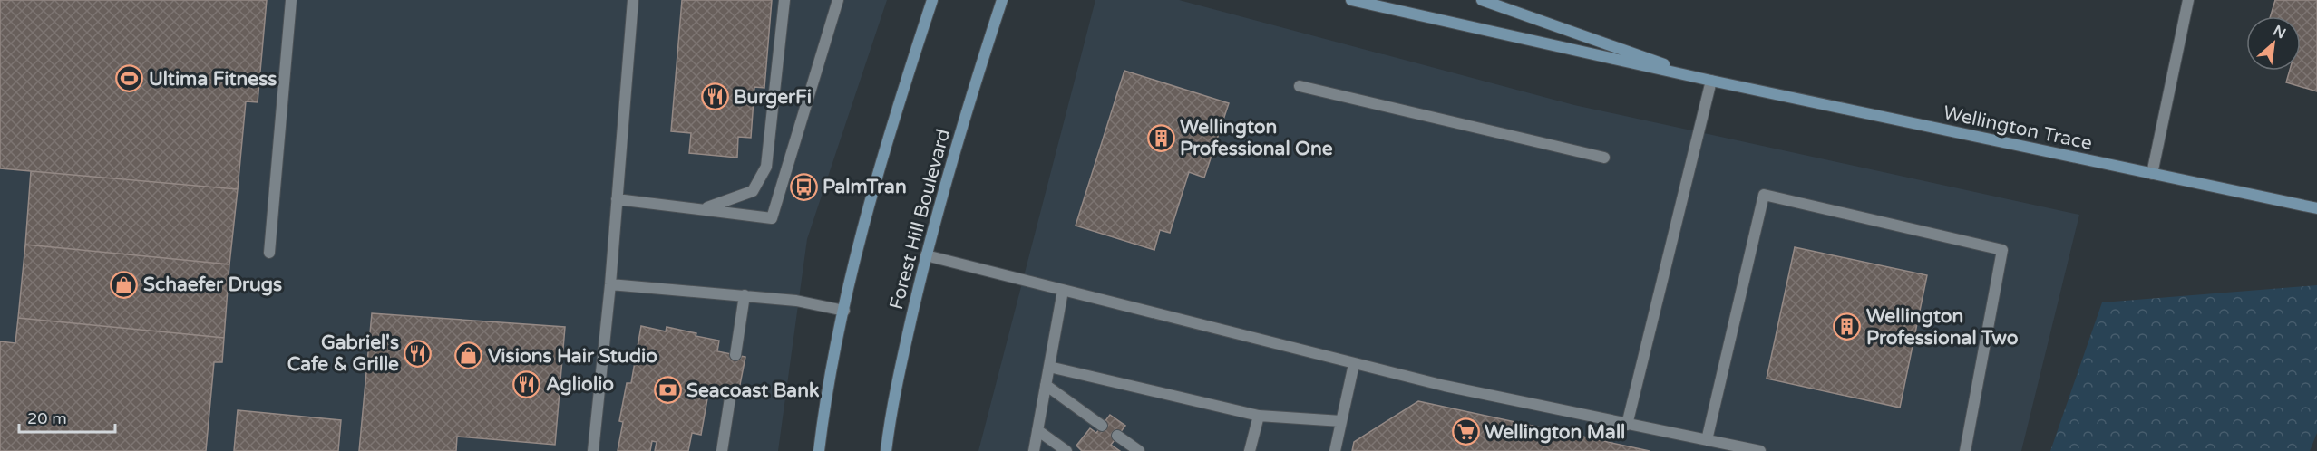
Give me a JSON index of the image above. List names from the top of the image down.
{
  "streets": {
    "street": ["Wellington Trace", "Forest Hill Boulevard"]
  },
  "places": {
    "sports": ["Ultima Fitness"],
    "restaurant": ["BurgerFi", "Gabriel's Cafe & Grille", "Agliolio"],
    "building": ["Wellington Professional One", "Wellington Professional Two"],
    "bus stop": ["PalmTran"],
    "shop": ["Schaefer Drugs", "Visions Hair Studio"],
    "bank": ["Seacoast Bank"],
    "supermarket": ["Wellington Mall"]
  },
  "scale_bar": "20 m",
  "north": "top right"
}
